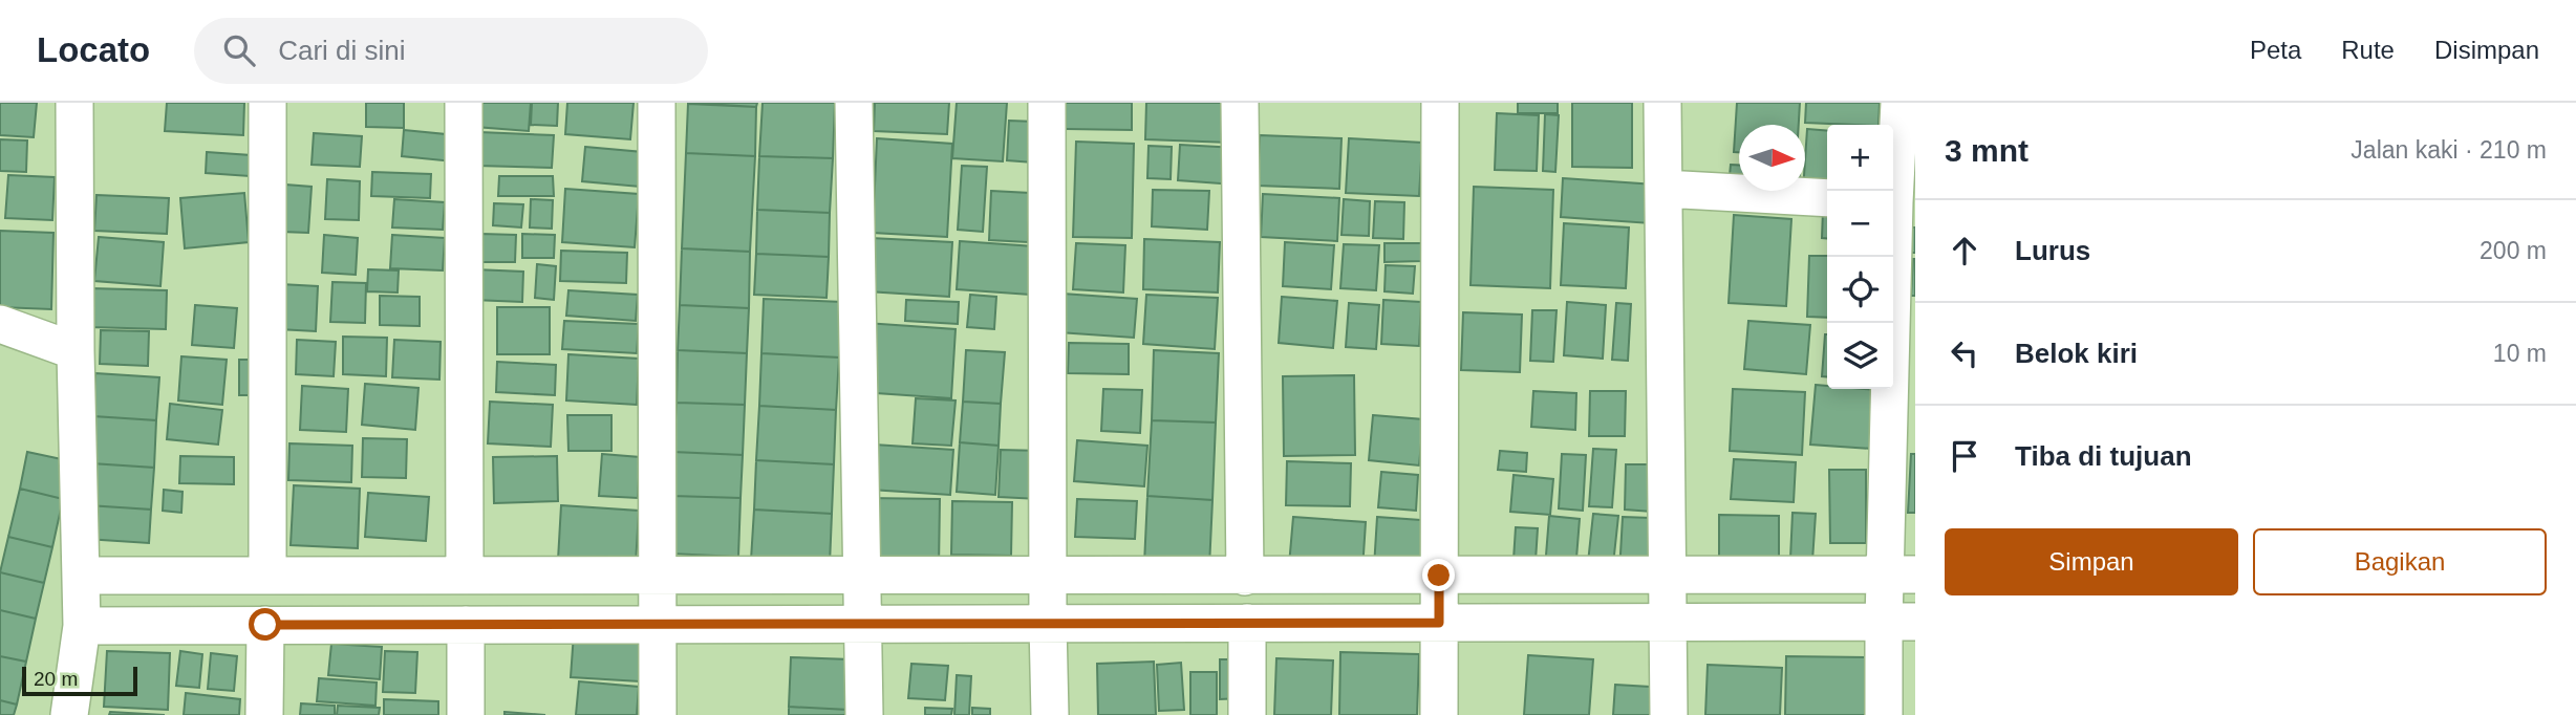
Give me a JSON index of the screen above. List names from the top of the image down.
{
  "scale_bar": "20 m",
  "north": "right",
  "page": {
    "header": "Locato",
    "search": "Cari di sini",
    "nav": ["Peta", "Rute", "Disimpan"],
    "heading": ["3 mnt", "Jalan kaki · 210 m"],
    "map_buttons": ["+", "−"],
    "list": [
      ["Lurus", "200 m"],
      ["Belok kiri", "10 m"],
      "Tiba di tujuan"
    ],
    "buttons": ["Simpan", "Bagikan"],
    "scale": "20 m"
  }
}
